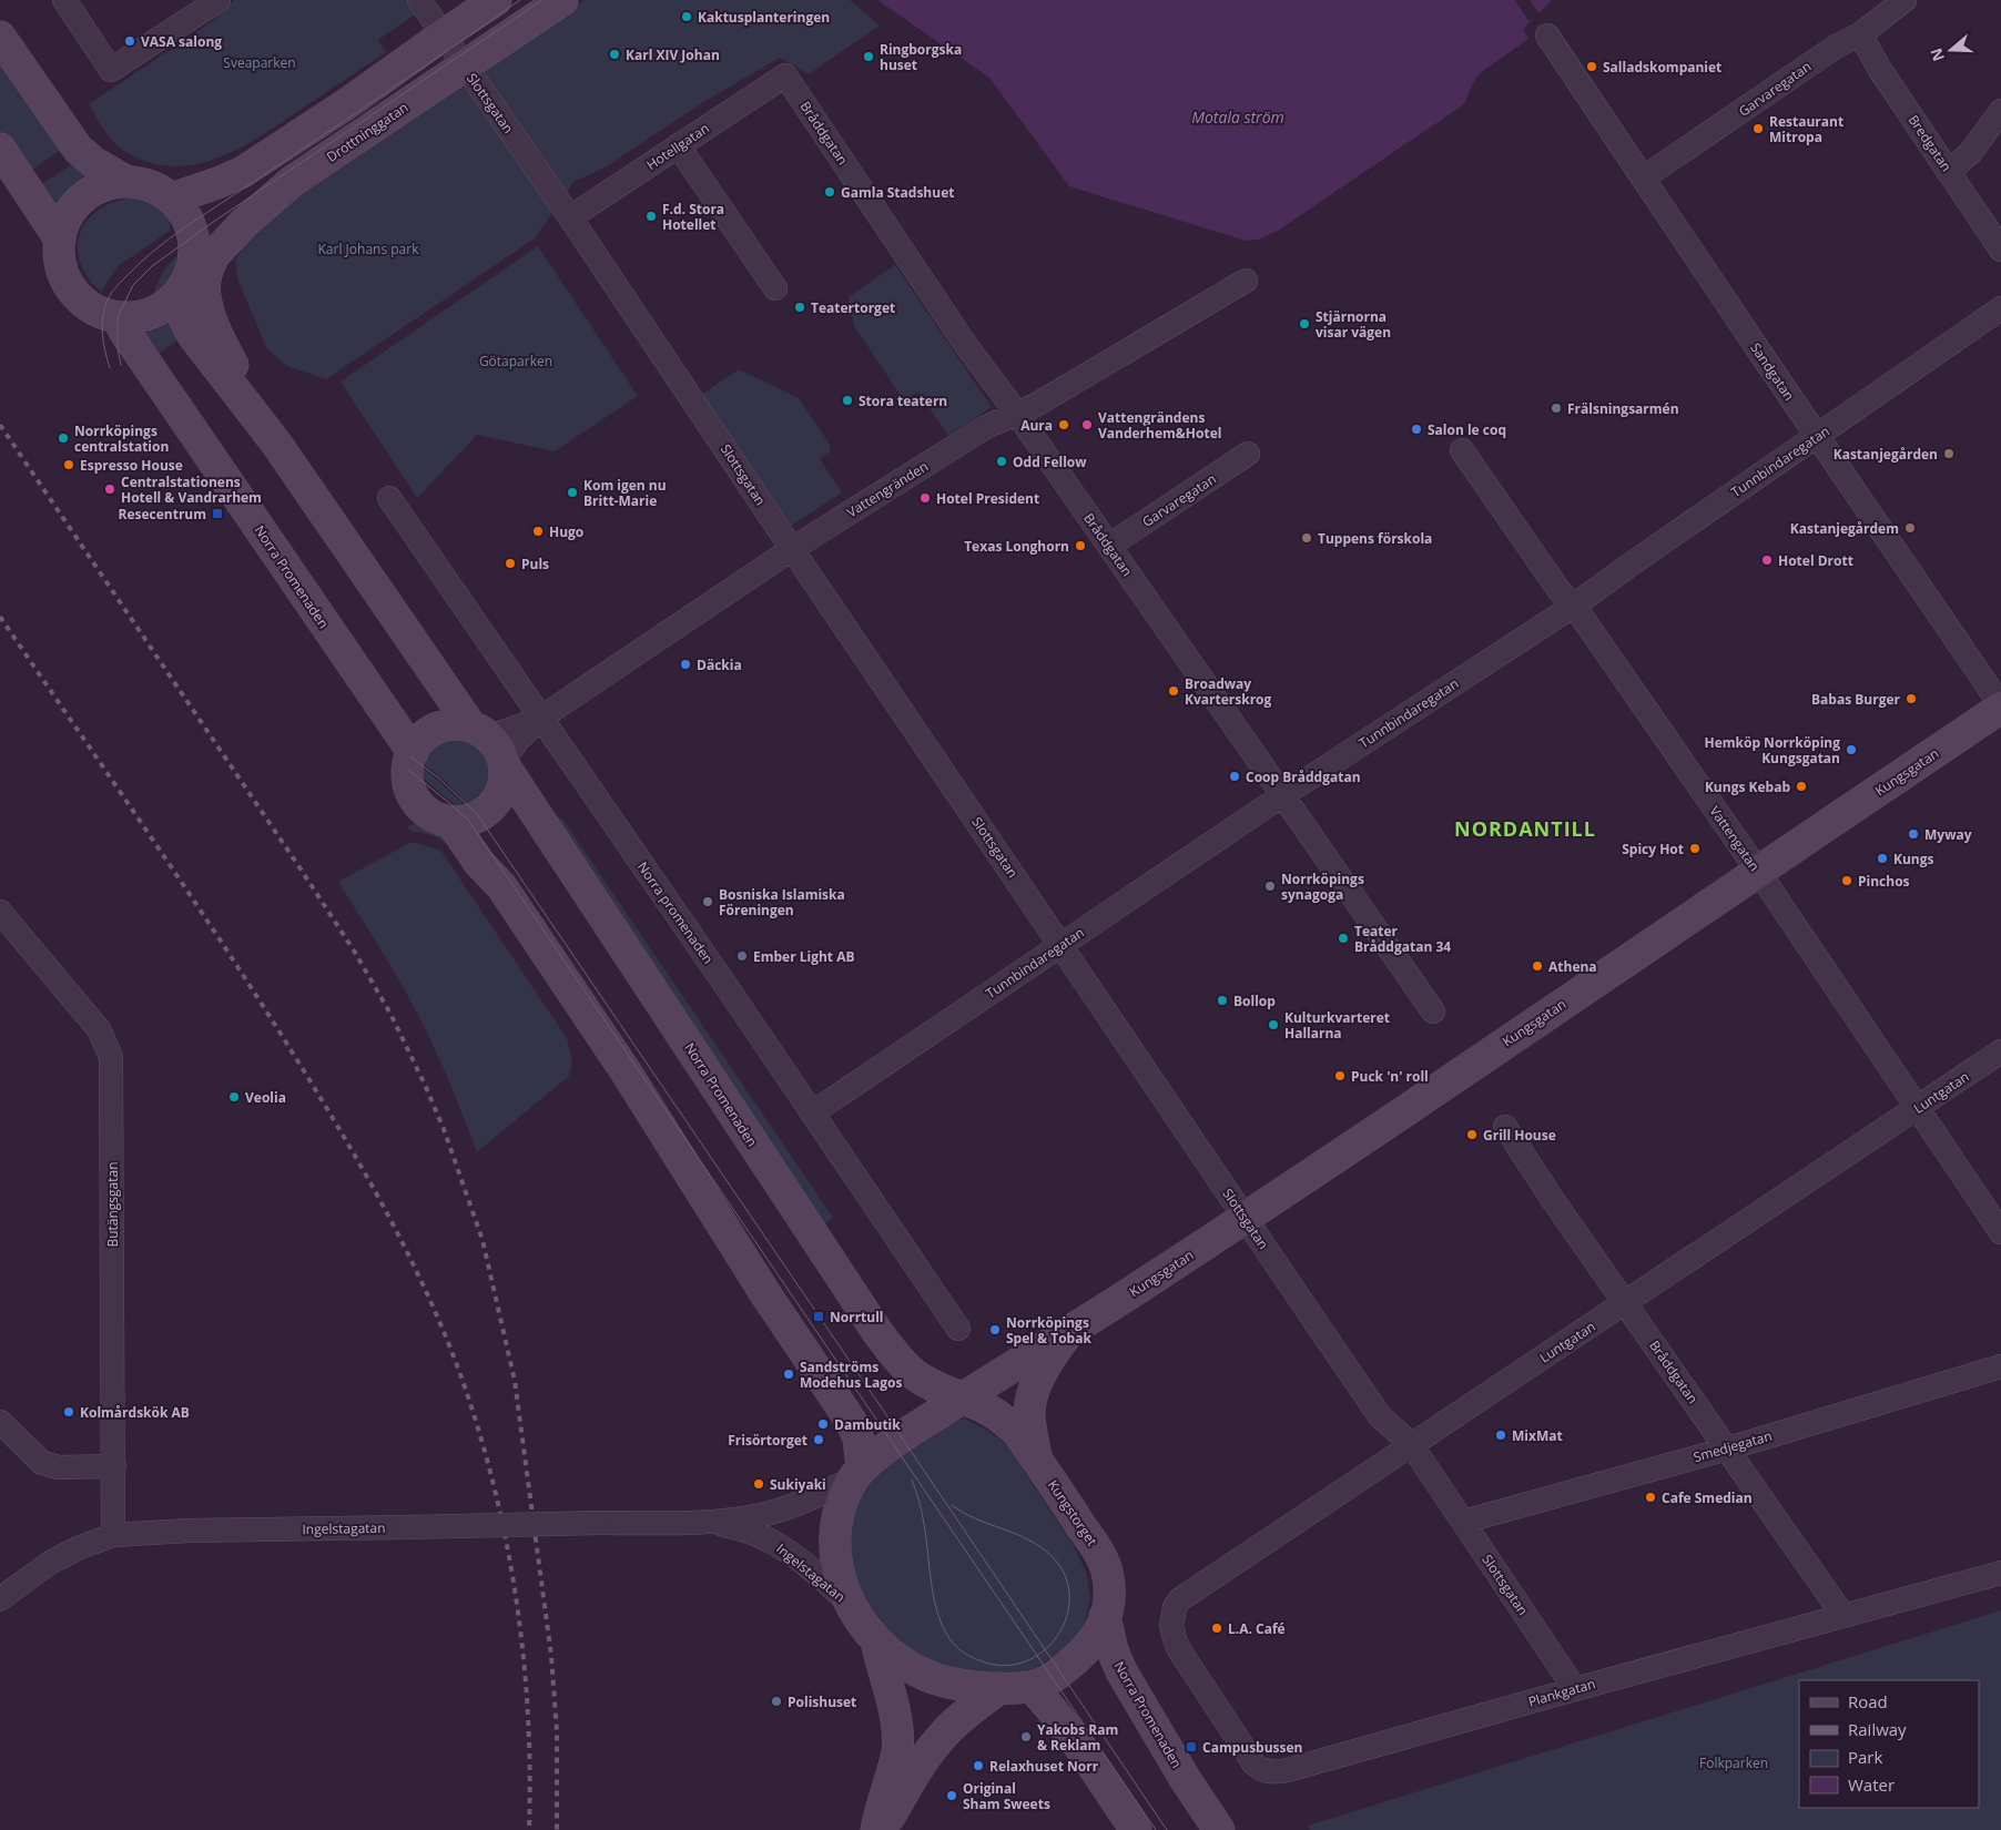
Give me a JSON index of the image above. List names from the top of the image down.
{
  "streets": {
    "main road": [
      "Drottninggatan",
      "Norra Promenaden",
      "Kungsgatan",
      "Kungstorget"
    ],
    "street": [
      "Garvaregatan",
      "Slottsgatan",
      "Bråddgatan",
      "Bredgatan",
      "Hotellgatan",
      "Sandgatan",
      "Tunnbindaregatan",
      "Vattengränden",
      "Vattengatan",
      "Norra promenaden",
      "Luntgatan",
      "Butängsgatan",
      "Smedjegatan",
      "Ingelstagatan",
      "Plankgatan"
    ]
  },
  "crossings": [
    ["Garvaregatan", "Bråddgatan"],
    ["Garvaregatan", "Bredgatan"],
    ["Garvaregatan", "Sandgatan"],
    ["Slottsgatan", "Drottninggatan"],
    ["Slottsgatan", "Hotellgatan"],
    ["Slottsgatan", "Tunnbindaregatan"],
    ["Slottsgatan", "Vattengränden"],
    ["Slottsgatan", "Kungsgatan"],
    ["Slottsgatan", "Luntgatan"],
    ["Slottsgatan", "Smedjegatan"],
    ["Slottsgatan", "Plankgatan"],
    ["Drottninggatan", "Norra Promenaden"],
    ["Bråddgatan", "Hotellgatan"],
    ["Bråddgatan", "Tunnbindaregatan"],
    ["Bråddgatan", "Vattengränden"],
    ["Bråddgatan", "Luntgatan"],
    ["Bråddgatan", "Smedjegatan"],
    ["Bråddgatan", "Plankgatan"],
    ["Sandgatan", "Tunnbindaregatan"],
    ["Sandgatan", "Kungsgatan"],
    ["Tunnbindaregatan", "Vattengatan"],
    ["Tunnbindaregatan", "Norra promenaden"],
    ["Vattengränden", "Norra Promenaden"],
    ["Vattengränden", "Norra promenaden"],
    ["Norra Promenaden", "Kungsgatan"],
    ["Norra Promenaden", "Kungstorget"],
    ["Kungsgatan", "Vattengatan"],
    ["Kungsgatan", "Kungstorget"],
    ["Vattengatan", "Luntgatan"],
    ["Luntgatan", "Plankgatan"],
    ["Butängsgatan", "Ingelstagatan"]
  ],
  "districts": ["NORDANTILL"],
  "water": ["Motala ström"],
  "parks": [
    "Sveaparken",
    "Karl Johans park",
    "Götaparken",
    "Folkparken"
  ],
  "places": {
    "other": [
      "Kaktusplanteringen",
      "VASA salong",
      "Karl XIV Johan",
      "Ringborgska huset",
      "Salladskompaniet",
      "Restaurant Mitropa",
      "Gamla Stadshuet",
      "F.d. Stora Hotellet",
      "Teatertorget",
      "Stjärnorna visar vägen",
      "Stora teatern",
      "Frälsningsarmén",
      "Aura",
      "Vattengrändens Vanderhem&Hotel",
      "Salon le coq",
      "Norrköpings centralstation",
      "Kastanjegården",
      "Odd Fellow",
      "Espresso House",
      "Centralstationens Hotell & Vandrarhem",
      "Kom igen nu Britt-Marie",
      "Hotel President",
      "Kastanjegårdem",
      "Hugo",
      "Tuppens förskola",
      "Texas Longhorn",
      "Hotel Drott",
      "Puls",
      "Däckia",
      "Broadway Kvarterskrog",
      "Babas Burger",
      "Hemköp Norrköping Kungsgatan",
      "Coop Bråddgatan",
      "Kungs Kebab",
      "Myway",
      "Spicy Hot",
      "Kungs",
      "Pinchos",
      "Norrköpings synagoga",
      "Bosniska Islamiska Föreningen",
      "Teater Bråddgatan 34",
      "Ember Light AB",
      "Athena",
      "Bollop",
      "Kulturkvarteret Hallarna",
      "Puck 'n' roll",
      "Veolia",
      "Grill House",
      "Norrköpings Spel & Tobak",
      "Sandströms Modehus Lagos",
      "Kolmårdskök AB",
      "Dambutik",
      "MixMat",
      "Frisörtorget",
      "Sukiyaki",
      "Cafe Smedian",
      "L.A. Café",
      "Polishuset",
      "Yakobs Ram & Reklam",
      "Relaxhuset Norr",
      "Original Sham Sweets"
    ],
    "transit": ["Resecentrum", "Norrtull", "Campusbussen"]
  },
  "legend": [
    "Road",
    "Railway",
    "Park",
    "Water"
  ],
  "north": "left"
}
